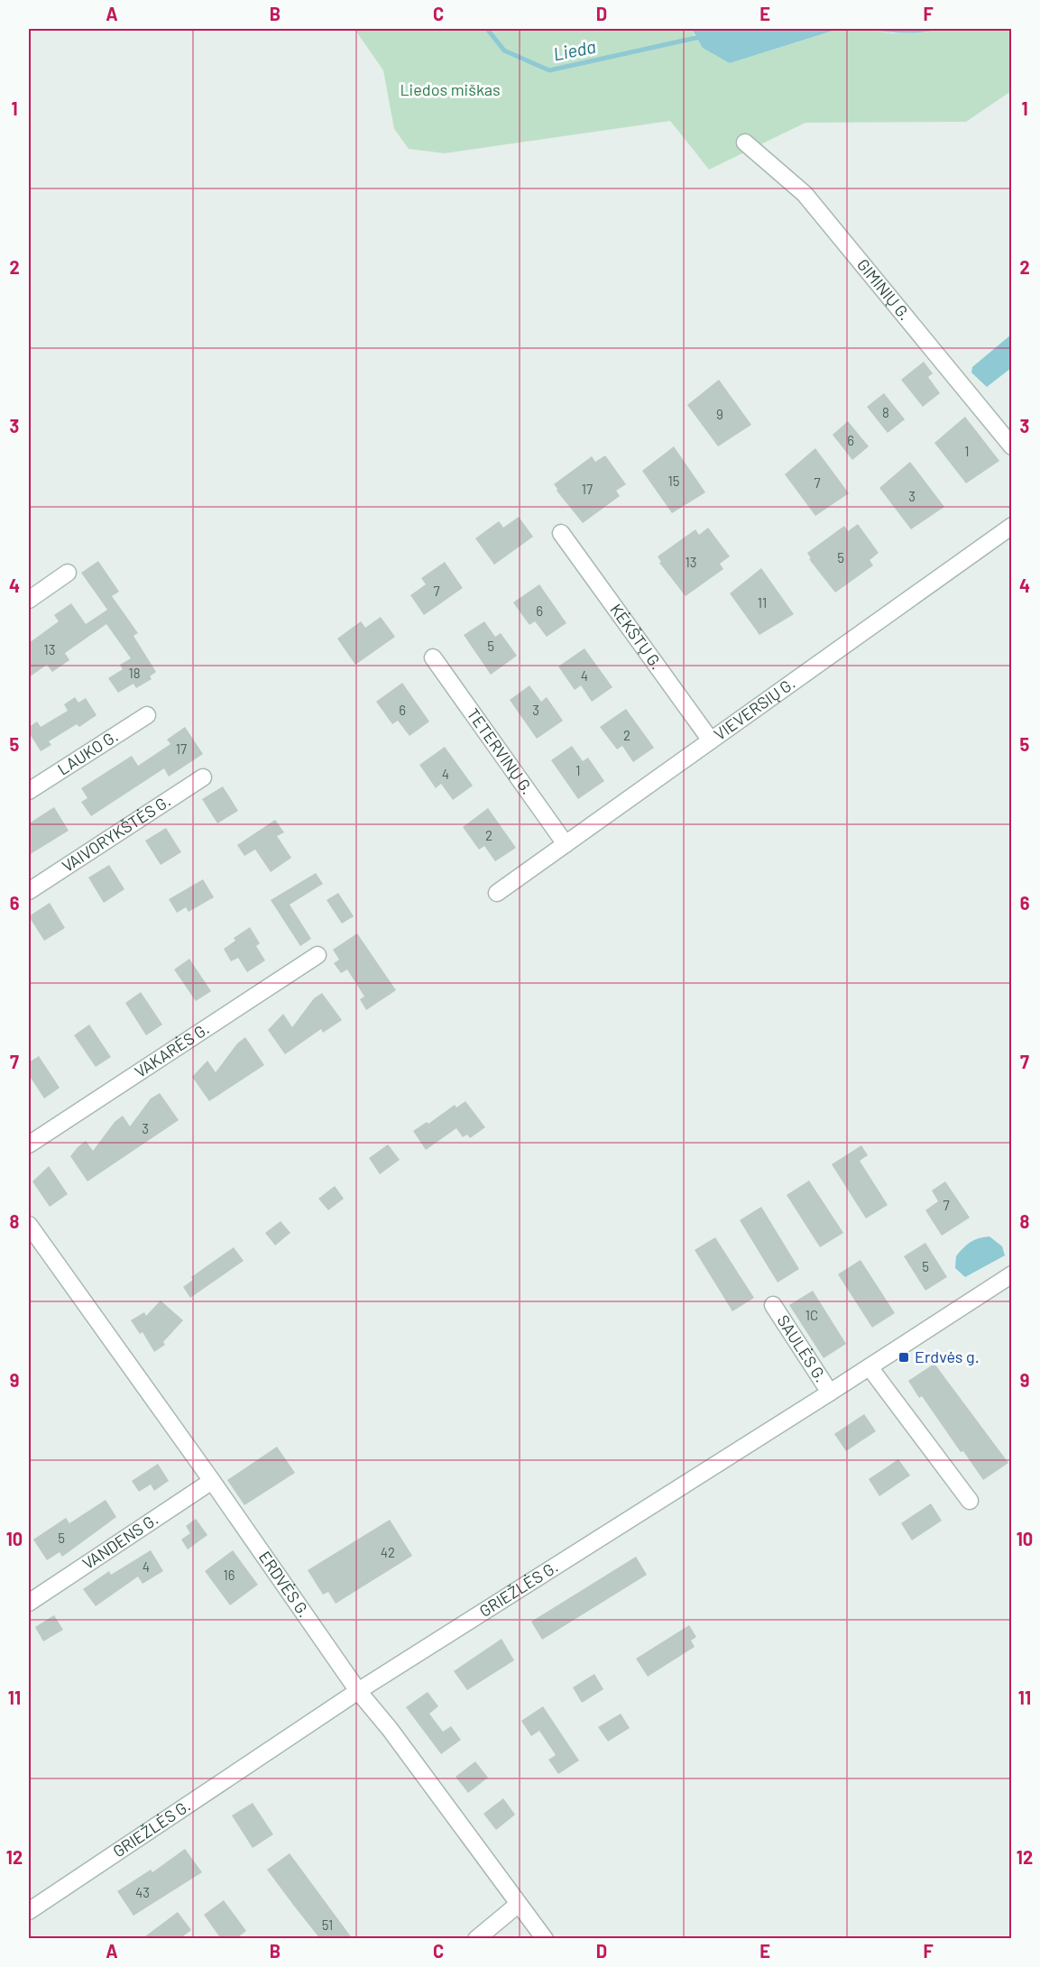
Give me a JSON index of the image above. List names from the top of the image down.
{
  "streets": {
    "street": [
      "GIMINIŲ G.",
      "KĖKŠTŲ G.",
      "VIEVERSIŲ G.",
      "TETERVINŲ G.",
      "LAUKO G.",
      "VAIVORYKŠTĖS G.",
      "VAKARĖS G.",
      "SAULĖS G.",
      "VANDENS G.",
      "ERDVĖS G.",
      "GRIEŽLĖS G."
    ]
  },
  "crossings": [
    ["KĖKŠTŲ G.", "VIEVERSIŲ G."],
    ["VIEVERSIŲ G.", "TETERVINŲ G."],
    ["SAULĖS G.", "GRIEŽLĖS G."],
    ["VANDENS G.", "ERDVĖS G."],
    ["ERDVĖS G.", "GRIEŽLĖS G."]
  ],
  "water": ["Lieda"],
  "parks": ["Liedos miškas"],
  "places": {
    "transit": ["Erdvės g."]
  },
  "house_numbers": [
    "8",
    "9",
    "6",
    "1",
    "15",
    "7",
    "17",
    "3",
    "5",
    "13",
    "7",
    "11",
    "6",
    "5",
    "13",
    "18",
    "4",
    "6",
    "3",
    "2",
    "17",
    "1",
    "4",
    "2",
    "3",
    "7",
    "5",
    "1C",
    "5",
    "42",
    "4",
    "16",
    "43",
    "51"
  ],
  "grid": {
    "columns": [
      "A",
      "B",
      "C",
      "D",
      "E",
      "F"
    ],
    "rows": [
      "1",
      "2",
      "3",
      "4",
      "5",
      "6",
      "7",
      "8",
      "9",
      "10",
      "11",
      "12"
    ]
  }
}
